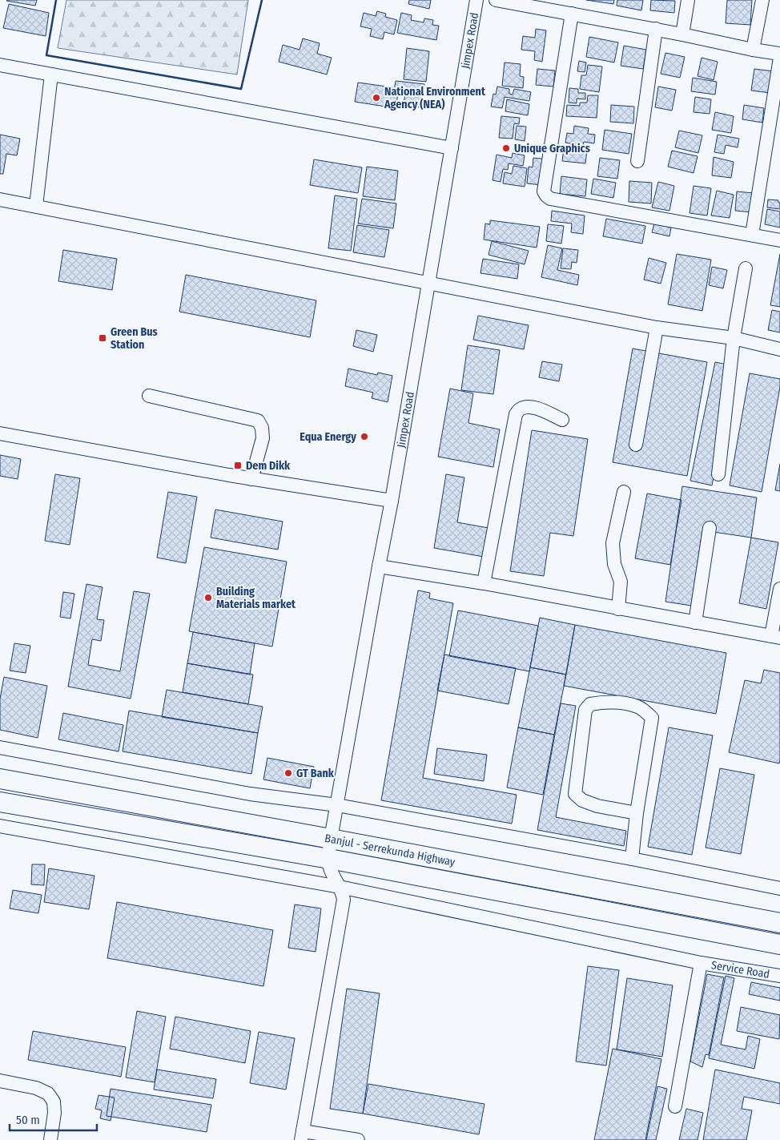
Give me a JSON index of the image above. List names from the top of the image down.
{
  "streets": {
    "highway": ["Banjul - Serrekunda Highway"],
    "street": ["Jimpex Road", "Service Road"]
  },
  "crossings": [
    ["Jimpex Road", "Banjul - Serrekunda Highway"]
  ],
  "places": {
    "other": [
      "National Environment Agency (NEA)",
      "Unique Graphics",
      "Equa Energy",
      "Building Materials market",
      "GT Bank"
    ],
    "transit": ["Green Bus Station", "Dem Dikk"]
  },
  "scale_bar": "50 m"
}
